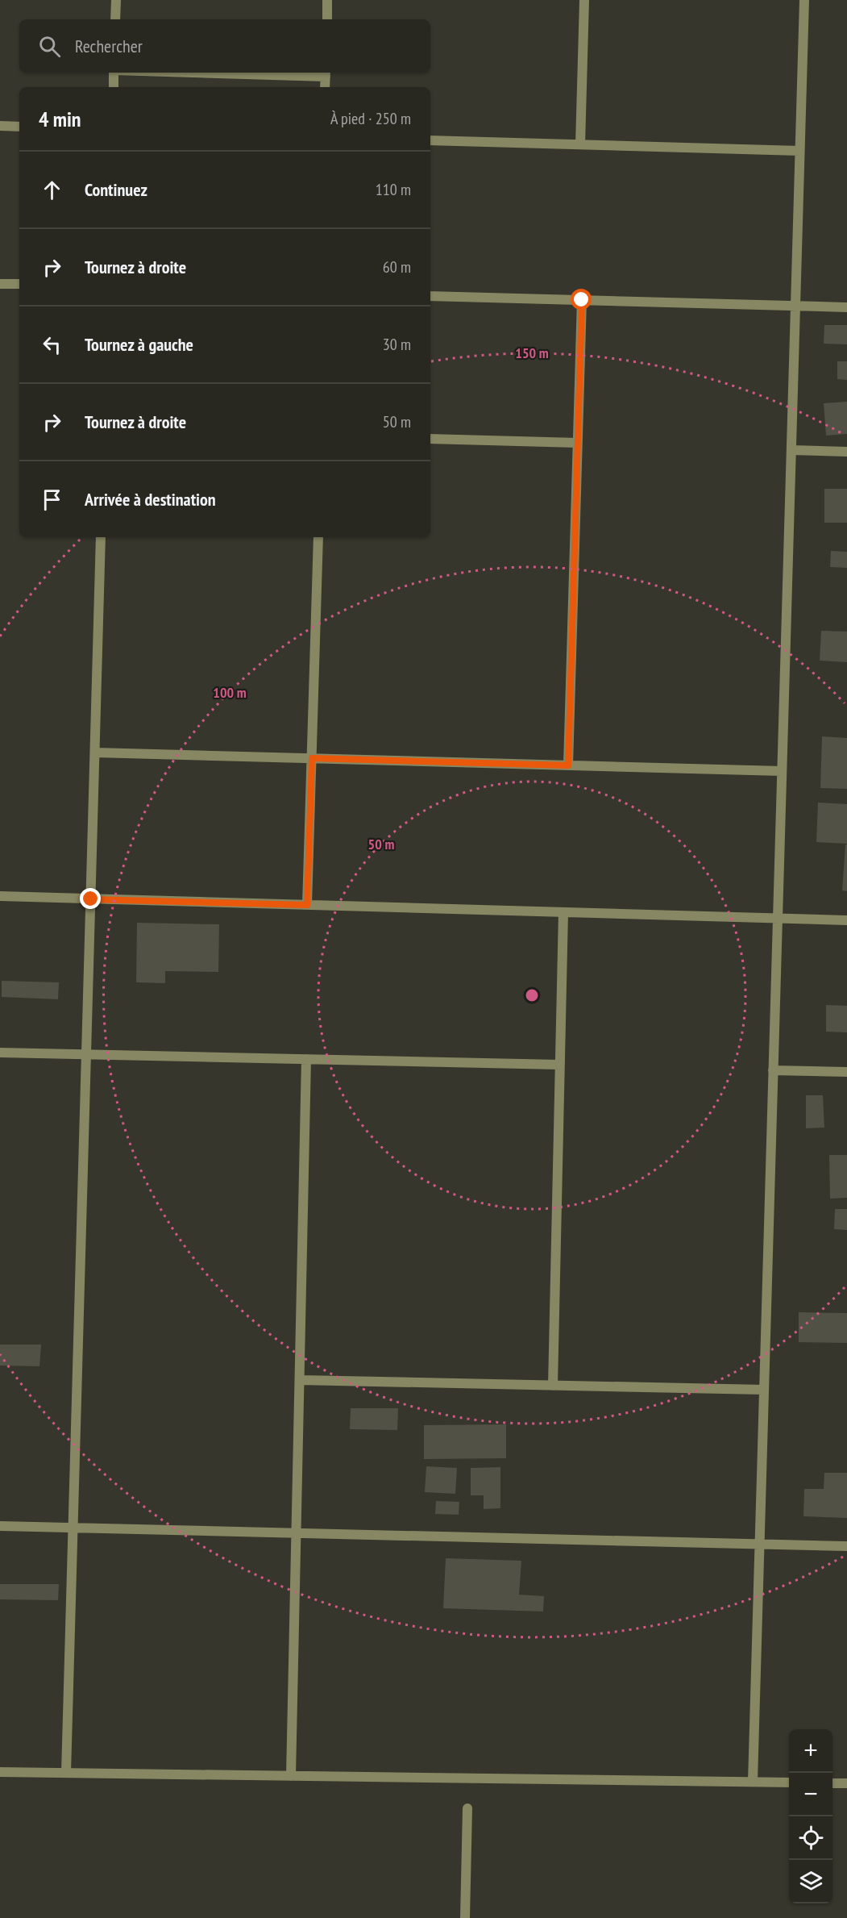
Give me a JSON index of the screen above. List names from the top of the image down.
{
  "page": {
    "search": "Rechercher",
    "heading": ["4 min", "À pied · 250 m"],
    "list": [
      ["Continuez", "110 m"],
      ["Tournez à droite", "60 m"],
      ["Tournez à gauche", "30 m"],
      ["Tournez à droite", "50 m"],
      "Arrivée à destination"
    ],
    "map_buttons": ["+", "−"]
  },
  "rings": ["150 m", "100 m", "50 m"]
}
